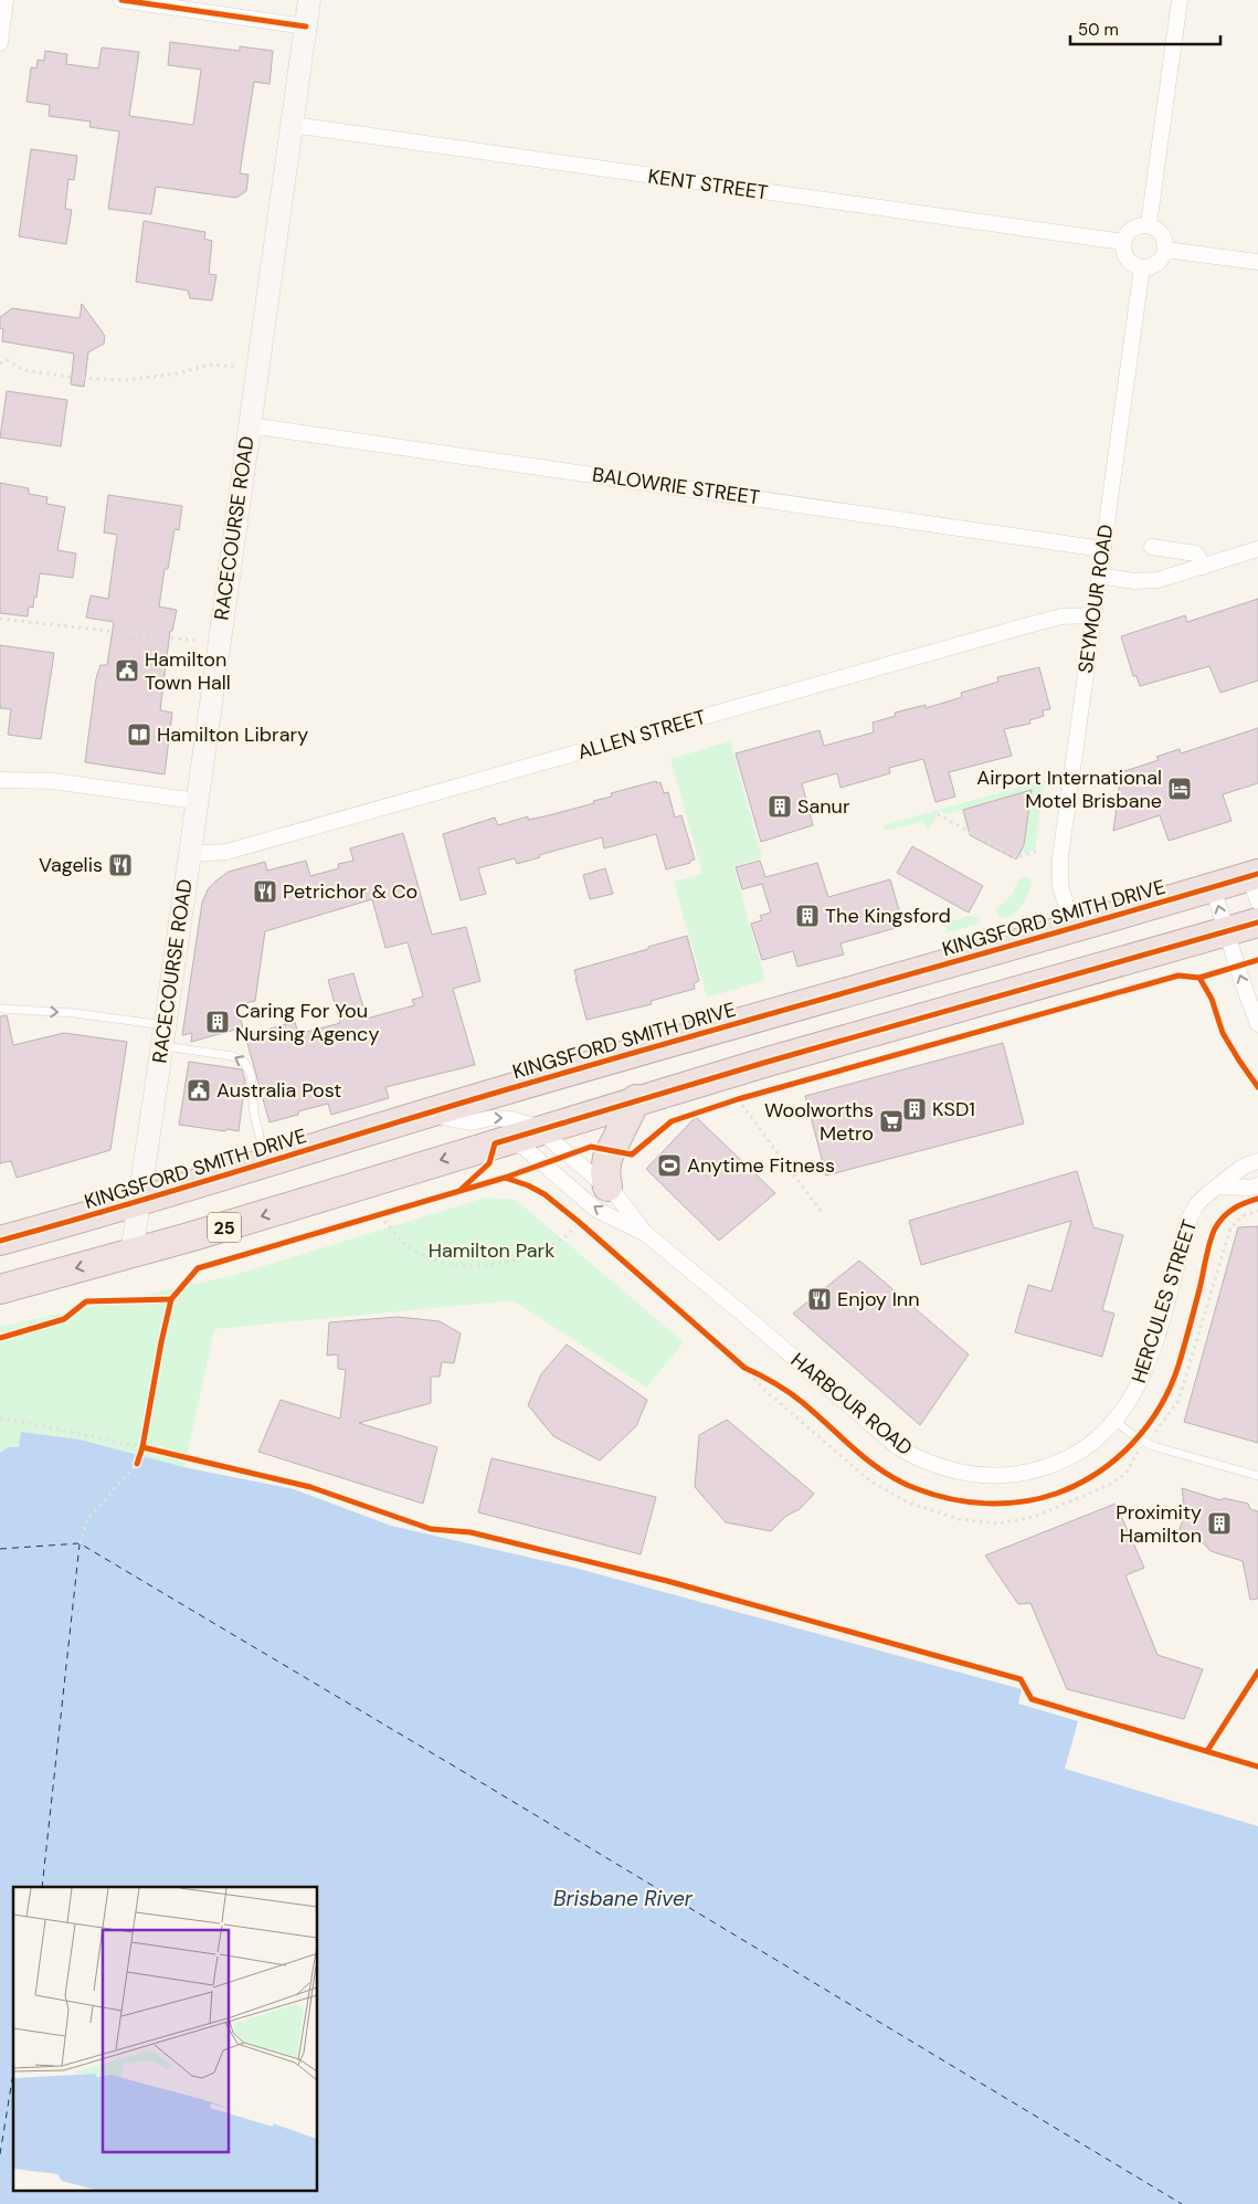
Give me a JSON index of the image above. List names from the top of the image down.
{
  "streets": {
    "highway": ["KINGSFORD SMITH DRIVE", "25"],
    "street": [
      "KENT STREET",
      "BALOWRIE STREET",
      "RACECOURSE ROAD",
      "SEYMOUR ROAD",
      "ALLEN STREET",
      "HERCULES STREET",
      "HARBOUR ROAD"
    ]
  },
  "crossings": [
    ["KENT STREET", "RACECOURSE ROAD"],
    ["KENT STREET", "SEYMOUR ROAD"],
    ["BALOWRIE STREET", "RACECOURSE ROAD"],
    ["BALOWRIE STREET", "SEYMOUR ROAD"],
    ["RACECOURSE ROAD", "ALLEN STREET"],
    ["RACECOURSE ROAD", "KINGSFORD SMITH DRIVE"],
    ["RACECOURSE ROAD", "25"],
    ["SEYMOUR ROAD", "ALLEN STREET"],
    ["SEYMOUR ROAD", "KINGSFORD SMITH DRIVE"],
    ["KINGSFORD SMITH DRIVE", "HARBOUR ROAD"],
    ["25", "HARBOUR ROAD"],
    ["HERCULES STREET", "HARBOUR ROAD"]
  ],
  "water": ["Brisbane River"],
  "parks": ["Hamilton Park"],
  "places": {
    "public building": ["Hamilton Town Hall", "Australia Post"],
    "library": ["Hamilton Library"],
    "hotel": ["Airport International Motel Brisbane"],
    "building": [
      "Sanur",
      "The Kingsford",
      "Caring For You Nursing Agency",
      "KSD1",
      "Proximity Hamilton"
    ],
    "restaurant": ["Vagelis", "Petrichor & Co", "Enjoy Inn"],
    "supermarket": ["Woolworths Metro"],
    "sports": ["Anytime Fitness"]
  },
  "scale_bar": "50 m"
}
